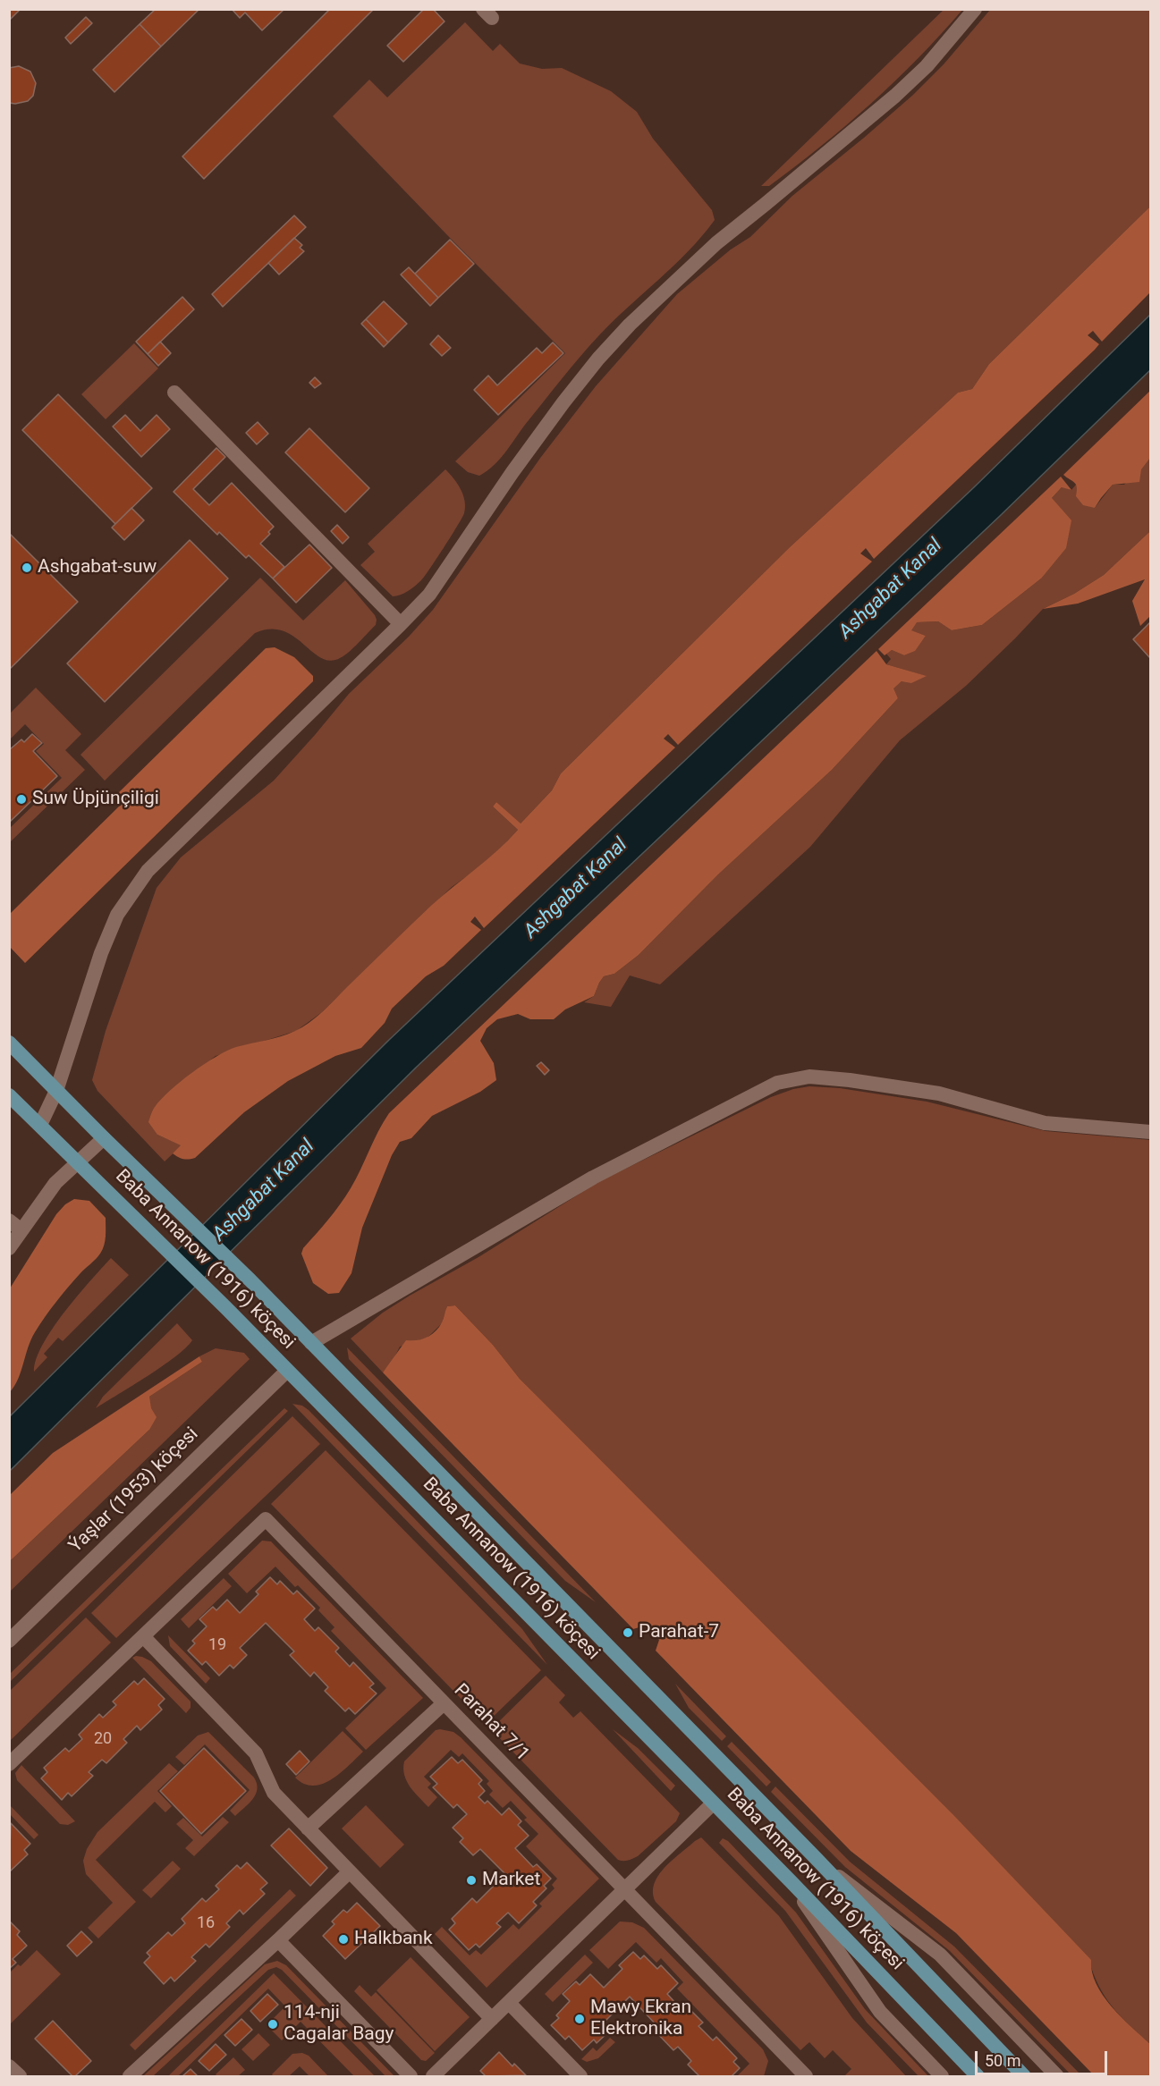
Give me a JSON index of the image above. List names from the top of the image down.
{
  "streets": {
    "main road": ["Baba Annanow (1916) köçesi"],
    "street": ["Ýaşlar (1953) köçesi", "Parahat 7/1"]
  },
  "crossings": [
    ["Baba Annanow (1916) köçesi", "Ýaşlar (1953) köçesi"]
  ],
  "water": ["Ashgabat Kanal"],
  "places": [
    "Ashgabat-suw",
    "Suw Üpjünçiligi",
    "Parahat-7",
    "Market",
    "Halkbank",
    "Mawy Ekran Elektronika",
    "114-nji Cagalar Bagy"
  ],
  "house_numbers": ["19", "20", "16"],
  "scale_bar": "50 m"
}
